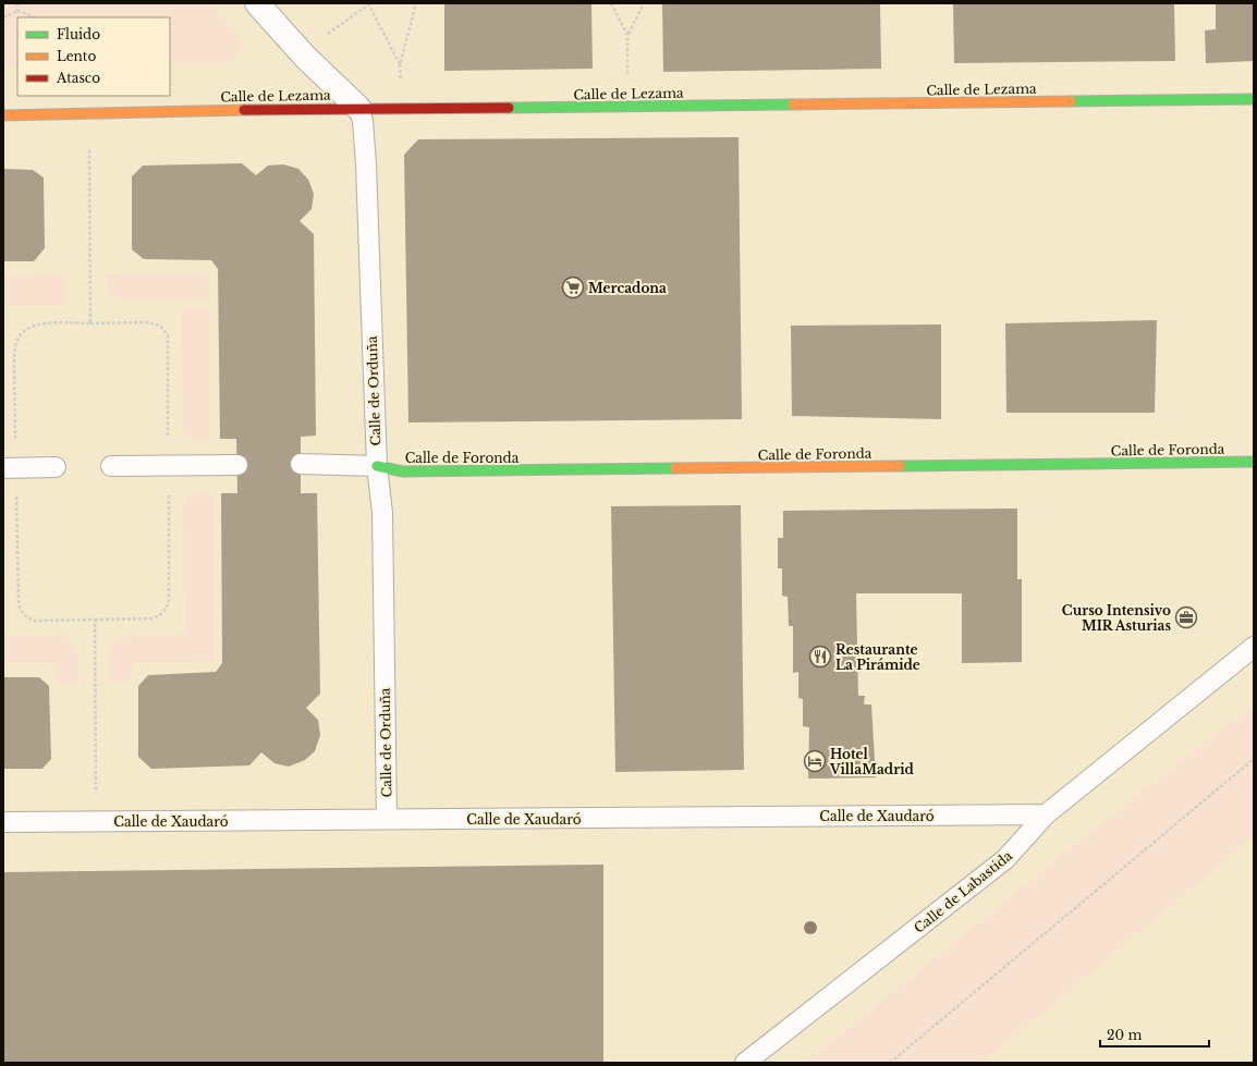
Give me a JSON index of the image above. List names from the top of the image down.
{
  "streets": {
    "street": ["Calle de Lezama", "Calle de Foronda"],
    "lane": ["Calle de Orduña", "Calle de Xaudaró", "Calle de Labastida"]
  },
  "crossings": [
    ["Calle de Lezama", "Calle de Orduña"],
    ["Calle de Orduña", "Calle de Foronda"],
    ["Calle de Orduña", "Calle de Xaudaró"],
    ["Calle de Xaudaró", "Calle de Labastida"]
  ],
  "places": {
    "supermarket": ["Mercadona"],
    "office": ["Curso Intensivo MIR Asturias"],
    "restaurant": ["Restaurante La Pirámide"],
    "hotel": ["Hotel VillaMadrid"]
  },
  "legend": ["Fluido", "Lento", "Atasco"],
  "scale_bar": "20 m"
}
